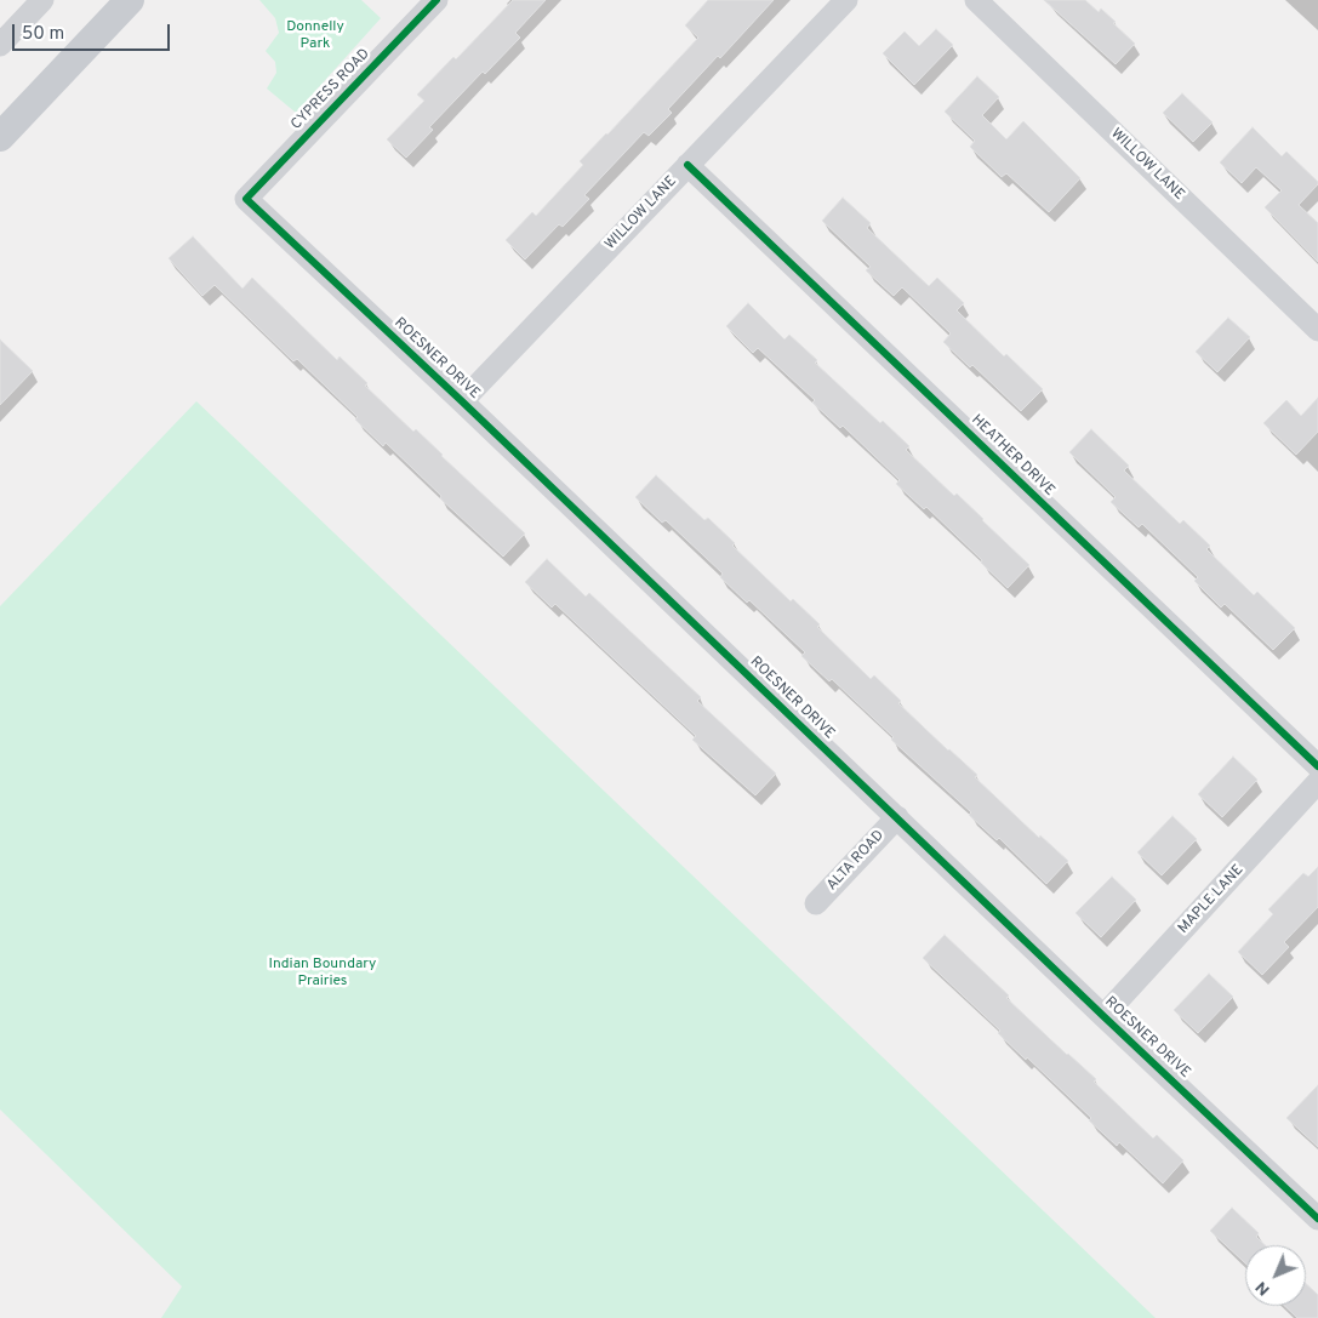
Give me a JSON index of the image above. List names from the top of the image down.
{
  "streets": {
    "street": [
      "CYPRESS ROAD",
      "WILLOW LANE",
      "ROESNER DRIVE",
      "HEATHER DRIVE",
      "ALTA ROAD",
      "MAPLE LANE"
    ]
  },
  "crossings": [
    ["CYPRESS ROAD", "ROESNER DRIVE"],
    ["WILLOW LANE", "ROESNER DRIVE"],
    ["WILLOW LANE", "HEATHER DRIVE"],
    ["ROESNER DRIVE", "ALTA ROAD"],
    ["ROESNER DRIVE", "MAPLE LANE"]
  ],
  "parks": ["Donnelly Park", "Indian Boundary Prairies"],
  "scale_bar": "50 m",
  "north": "bottom left"
}
